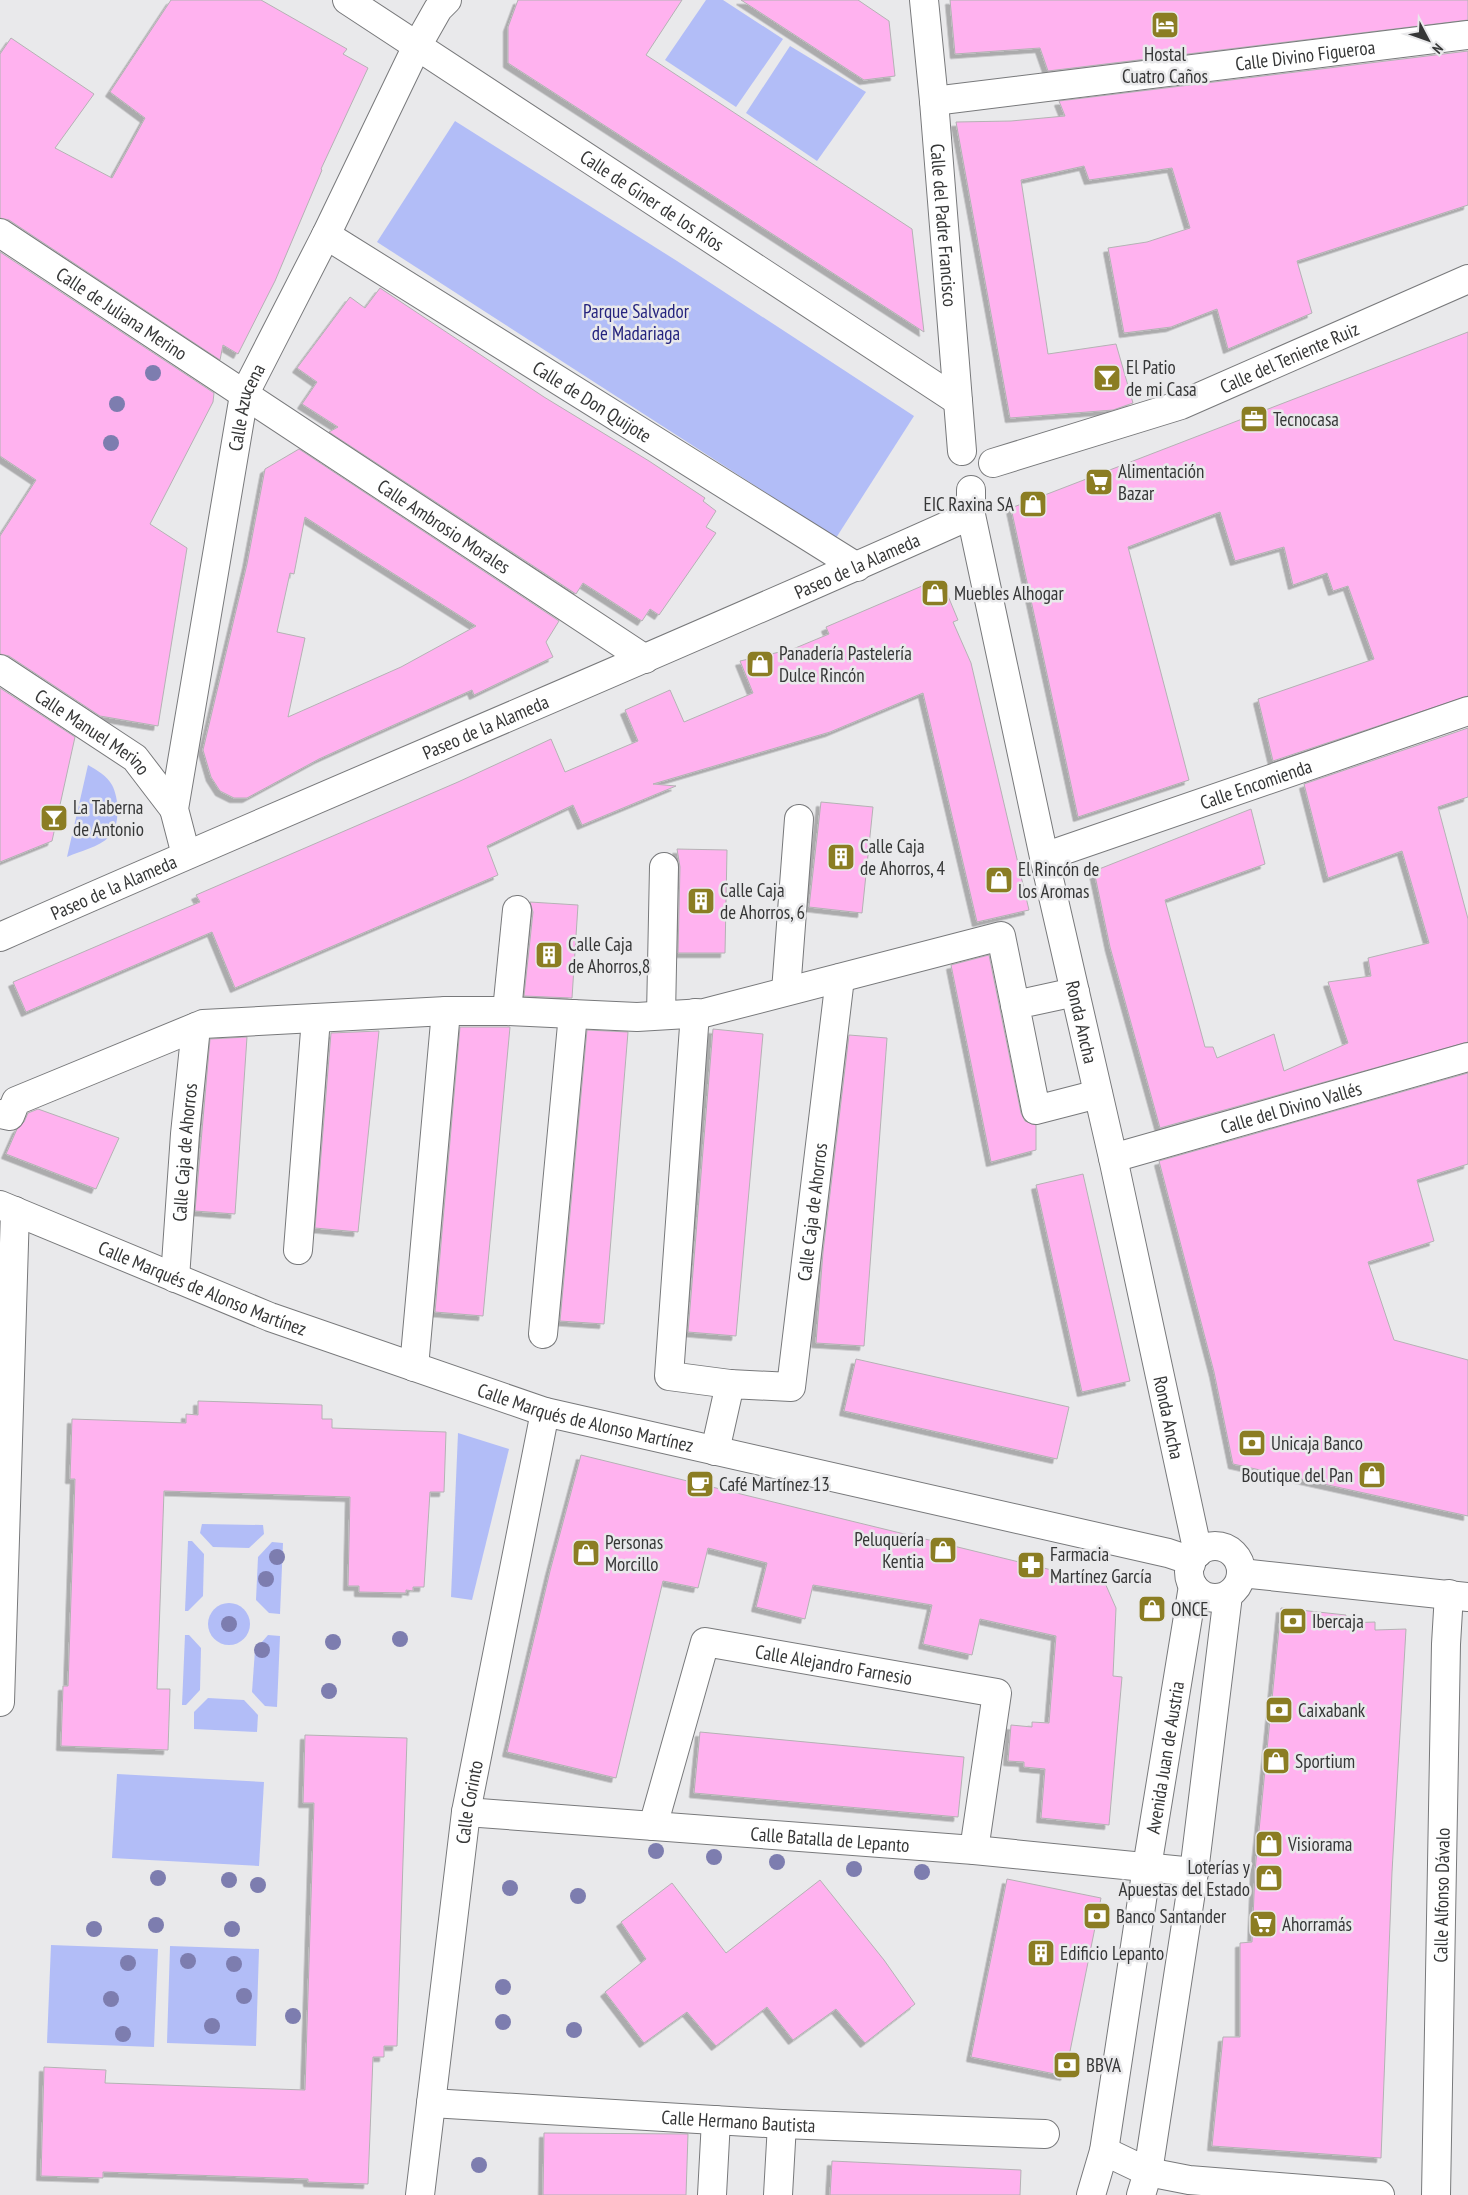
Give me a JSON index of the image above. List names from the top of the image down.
{
  "streets": {
    "street": [
      "Calle Divino Figueroa",
      "Calle de Giner de los Ríos",
      "Calle del Padre Francisco",
      "Calle de Juliana Merino",
      "Calle del Teniente Ruiz",
      "Calle de Don Quijote",
      "Calle Azucena",
      "Calle Ambrosio Morales",
      "Paseo de la Alameda",
      "Calle Manuel Merino",
      "Calle Encomienda",
      "Ronda Ancha",
      "Calle del Divino Vallés",
      "Calle Caja de Ahorros",
      "Calle Marqués de Alonso Martínez",
      "Calle Alejandro Farnesio",
      "Avenida Juan de Austria",
      "Calle Corinto",
      "Calle Batalla de Lepanto",
      "Calle Alfonso Dávalo",
      "Calle Hermano Bautista"
    ]
  },
  "crossings": [
    ["Calle Divino Figueroa", "Calle del Padre Francisco"],
    ["Calle de Giner de los Ríos", "Calle del Padre Francisco"],
    ["Calle de Giner de los Ríos", "Calle Azucena"],
    ["Calle de Juliana Merino", "Calle Azucena"],
    ["Calle de Juliana Merino", "Calle Ambrosio Morales"],
    ["Calle del Teniente Ruiz", "Paseo de la Alameda"],
    ["Calle de Don Quijote", "Calle Azucena"],
    ["Calle de Don Quijote", "Paseo de la Alameda"],
    ["Calle Azucena", "Calle Ambrosio Morales"],
    ["Calle Azucena", "Paseo de la Alameda"],
    ["Calle Azucena", "Calle Manuel Merino"],
    ["Calle Ambrosio Morales", "Paseo de la Alameda"],
    ["Paseo de la Alameda", "Ronda Ancha"],
    ["Calle Encomienda", "Ronda Ancha"],
    ["Ronda Ancha", "Calle del Divino Vallés"],
    ["Ronda Ancha", "Calle Marqués de Alonso Martínez"],
    ["Ronda Ancha", "Avenida Juan de Austria"],
    ["Calle Caja de Ahorros", "Calle Marqués de Alonso Martínez"],
    ["Calle Marqués de Alonso Martínez", "Avenida Juan de Austria"],
    ["Calle Marqués de Alonso Martínez", "Calle Corinto"],
    ["Calle Alejandro Farnesio", "Calle Batalla de Lepanto"],
    ["Avenida Juan de Austria", "Calle Batalla de Lepanto"],
    ["Calle Corinto", "Calle Batalla de Lepanto"],
    ["Calle Corinto", "Calle Hermano Bautista"]
  ],
  "parks": ["Parque Salvador de Madariaga"],
  "places": {
    "hotel": ["Hostal Cuatro Caños"],
    "bar": ["El Patio de mi Casa", "La Taberna de Antonio"],
    "office": ["Tecnocasa"],
    "supermarket": ["Alimentación Bazar", "Ahorramás"],
    "shop": [
      "EIC Raxina SA",
      "Muebles Alhogar",
      "Panadería Pastelería Dulce Rincón",
      "El Rincón de los Aromas",
      "Boutique del Pan",
      "Peluquería Kentia",
      "Personas Morcillo",
      "ONCE",
      "Sportium",
      "Visiorama",
      "Loterías y Apuestas del Estado"
    ],
    "building": [
      "Calle Caja de Ahorros, 4",
      "Calle Caja de Ahorros, 6",
      "Calle Caja de Ahorros,8",
      "Edificio Lepanto"
    ],
    "bank": [
      "Unicaja Banco",
      "Ibercaja",
      "Caixabank",
      "Banco Santander",
      "BBVA"
    ],
    "cafe": ["Café Martínez 13"],
    "pharmacy": ["Farmacia Martínez García"]
  },
  "north": "bottom right"
}
